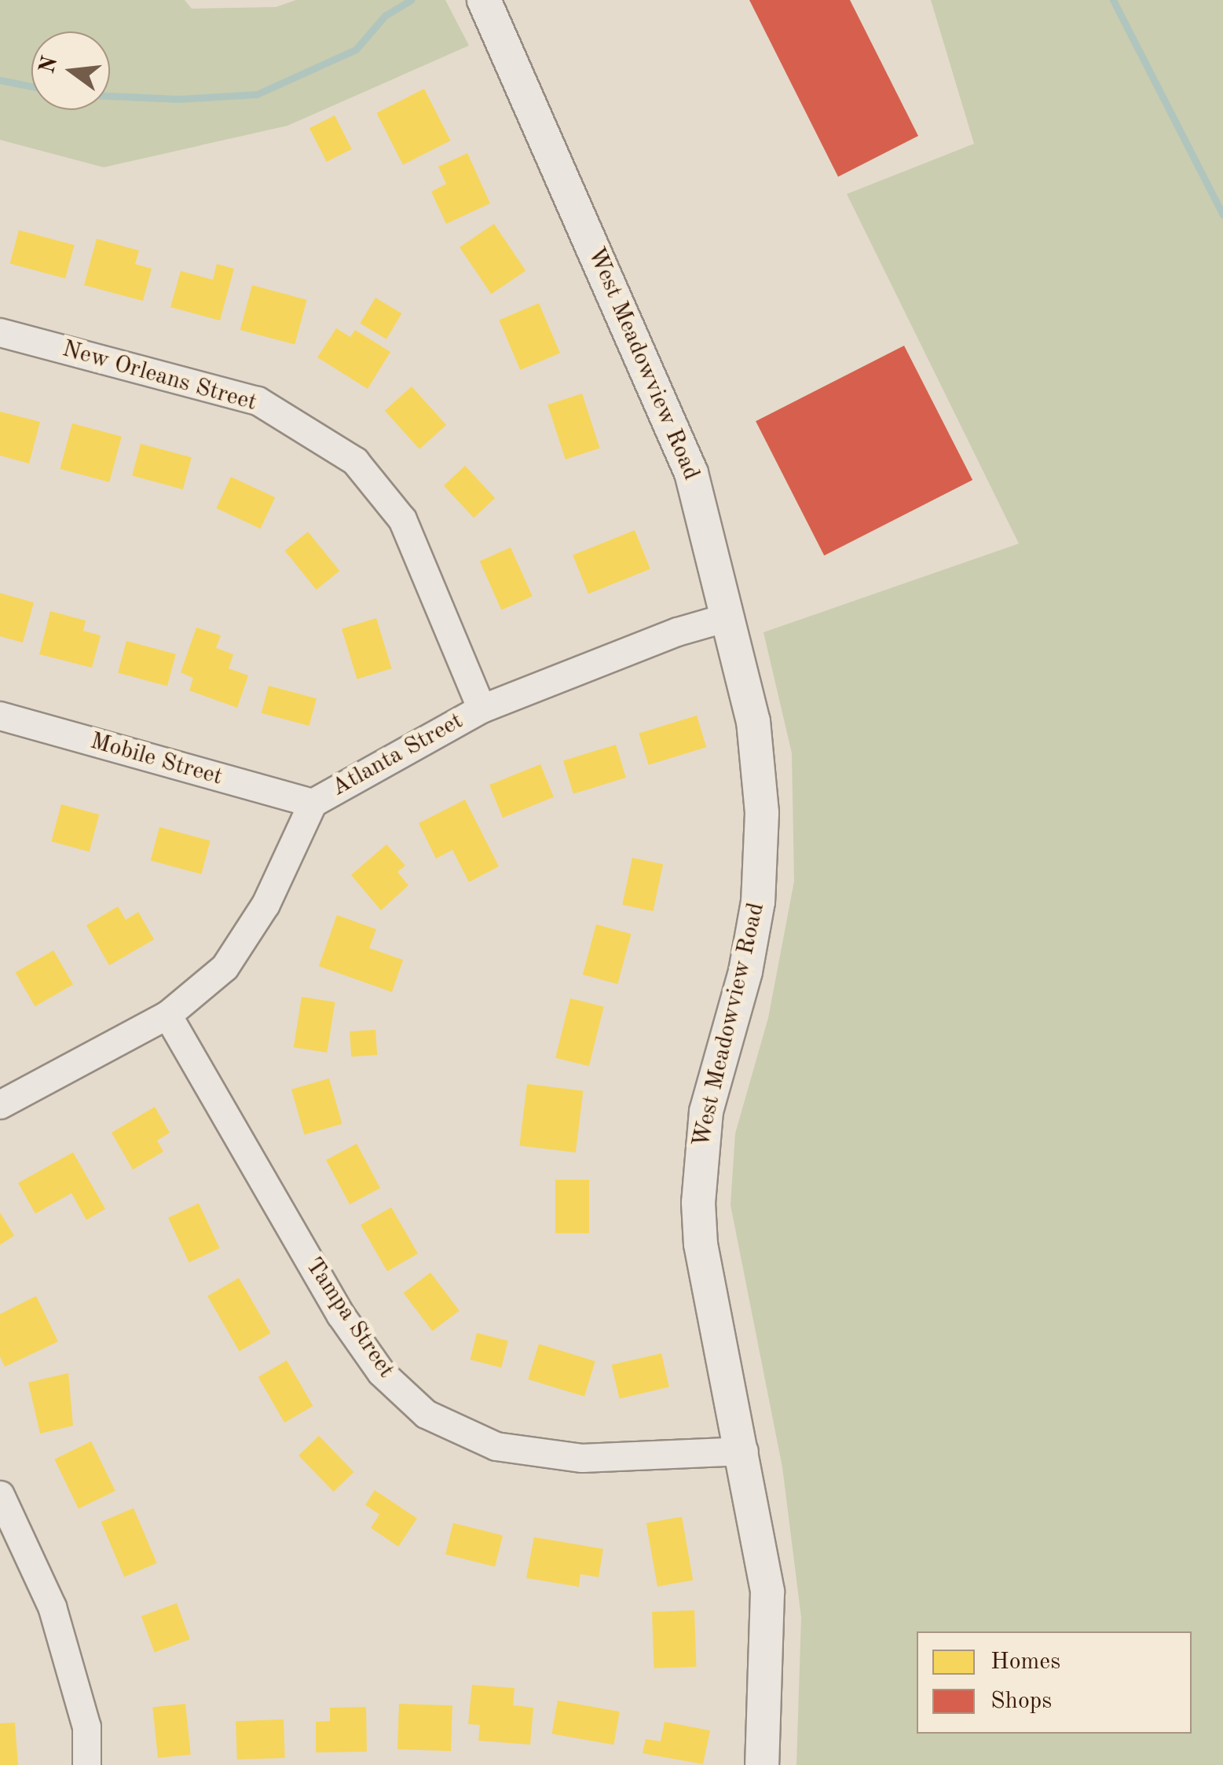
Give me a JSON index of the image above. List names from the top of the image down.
{
  "streets": {
    "street": [
      "West Meadowview Road",
      "New Orleans Street",
      "Atlanta Street",
      "Mobile Street",
      "Tampa Street"
    ]
  },
  "crossings": [
    ["West Meadowview Road", "Atlanta Street"],
    ["West Meadowview Road", "Tampa Street"],
    ["New Orleans Street", "Atlanta Street"],
    ["Atlanta Street", "Mobile Street"],
    ["Atlanta Street", "Tampa Street"]
  ],
  "legend": ["Homes", "Shops"],
  "north": "left"
}
